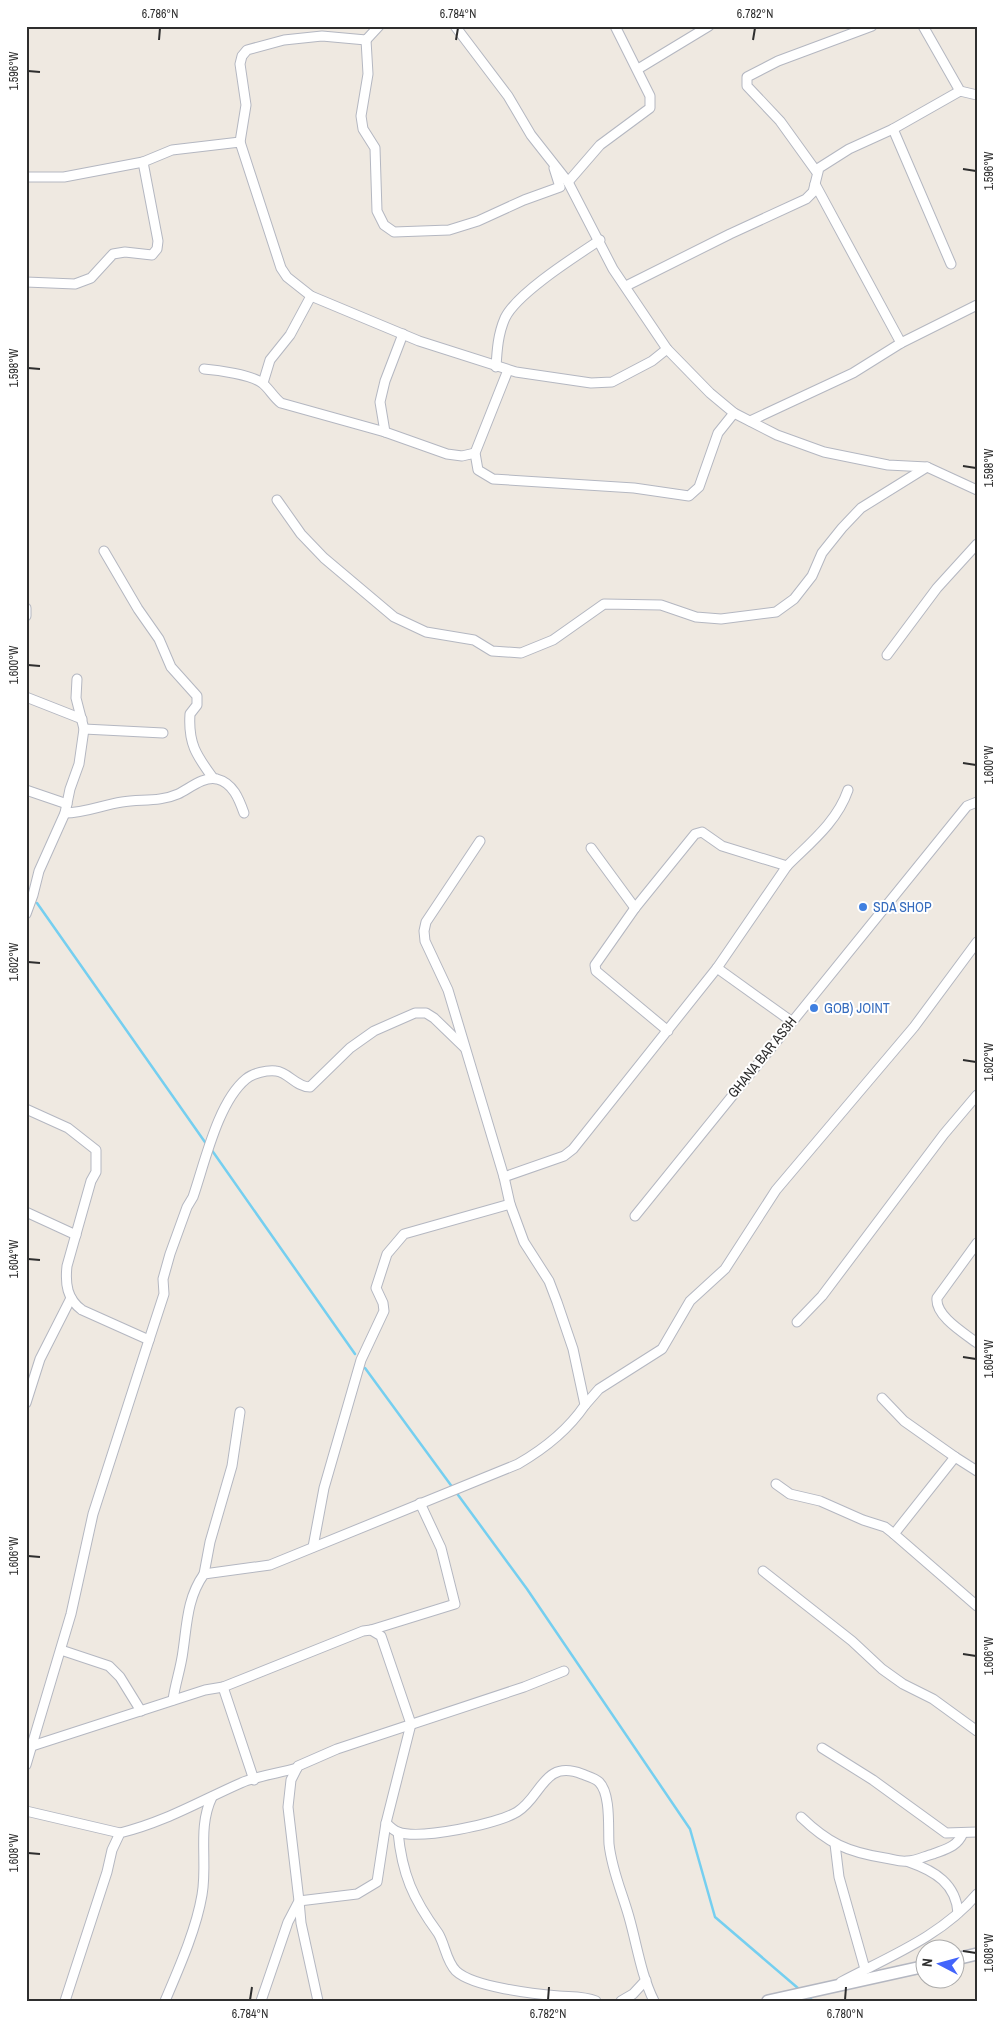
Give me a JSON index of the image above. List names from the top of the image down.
{
  "streets": {
    "street": ["GHANA BAR AS3H"]
  },
  "places": ["SDA SHOP", "GOB) JOINT"],
  "north": "left",
  "coordinates": [
    "6.786°N",
    "6.784°N",
    "6.782°N",
    "1.596°W",
    "1.598°W",
    "1.600°W",
    "1.602°W",
    "1.604°W",
    "1.606°W",
    "1.608°W",
    "6.780°N"
  ]
}
